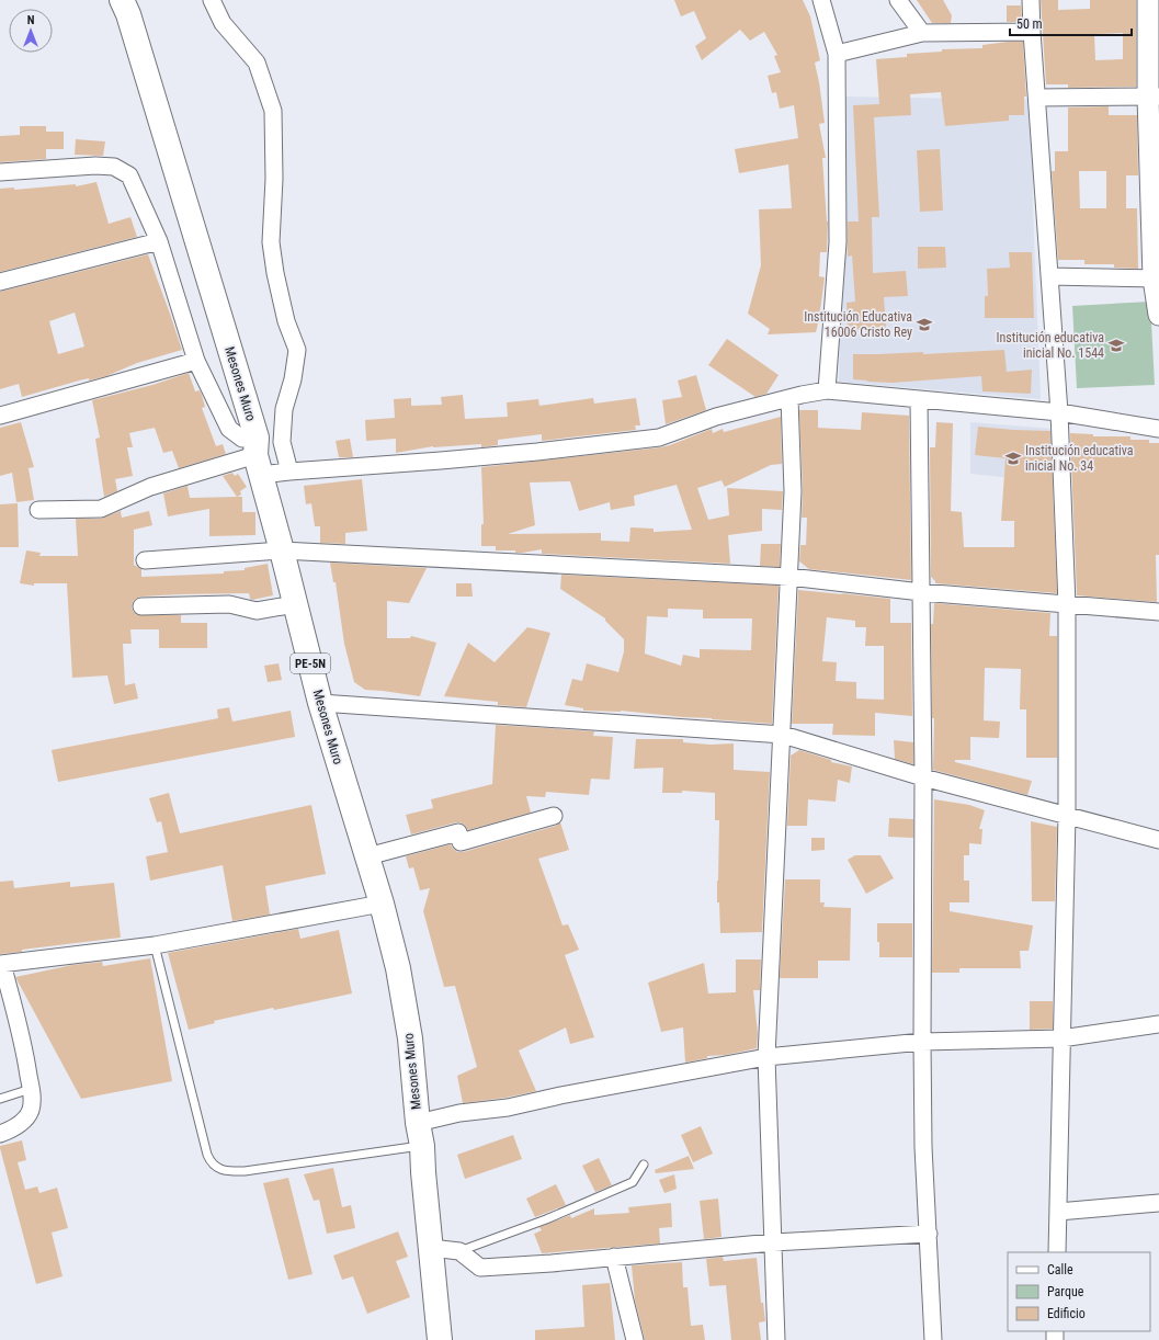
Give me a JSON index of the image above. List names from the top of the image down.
{
  "streets": {
    "highway": ["Mesones Muro", "PE-5N"]
  },
  "places": {
    "school or university": ["Institución Educativa 16006 Cristo Rey", "Institución educativa inicial No. 1544", "Institución educativa inicial No. 34"]
  },
  "legend": ["Calle", "Parque", "Edificio"],
  "scale_bar": "50 m",
  "north": "top"
}
